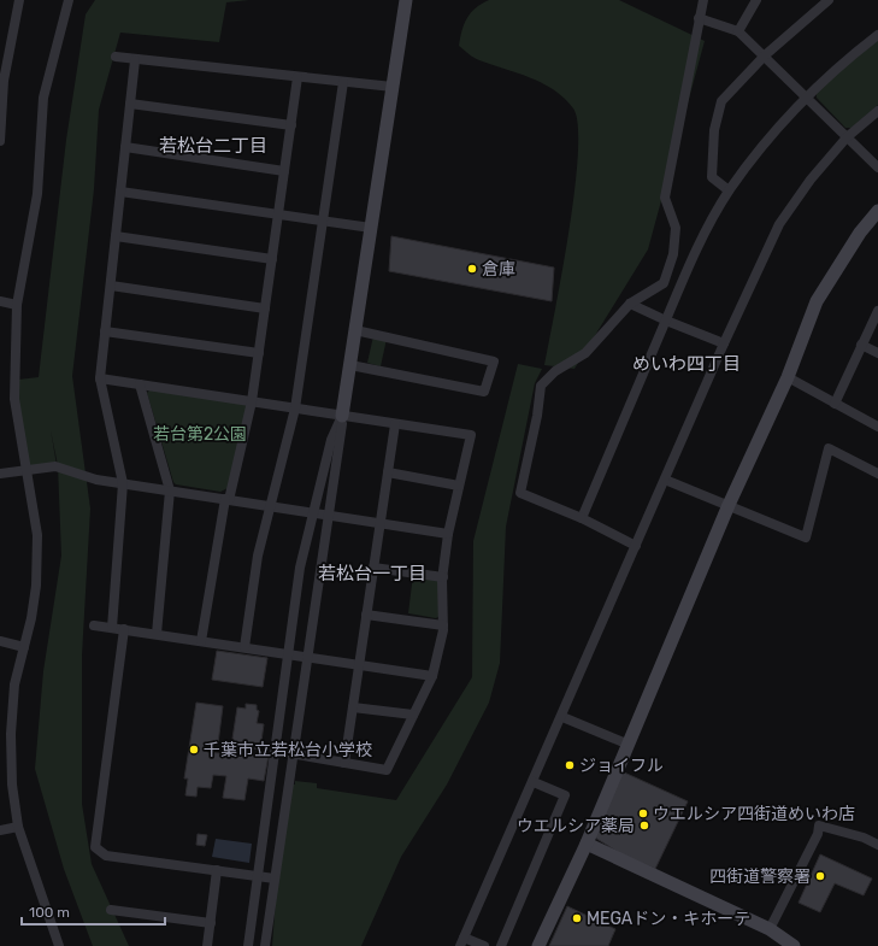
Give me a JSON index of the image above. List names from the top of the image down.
{
  "districts": ["若松台二丁目", "めいわ四丁目", "若松台一丁目"],
  "parks": ["若台第2公園"],
  "places": [
    "倉庫",
    "千葉市立若松台小学校",
    "ジョイフル",
    "ウエルシア四街道めいわ店",
    "ウエルシア薬局",
    "四街道警察署",
    "MEGAドン・キホーテ"
  ],
  "scale_bar": "100 m"
}
